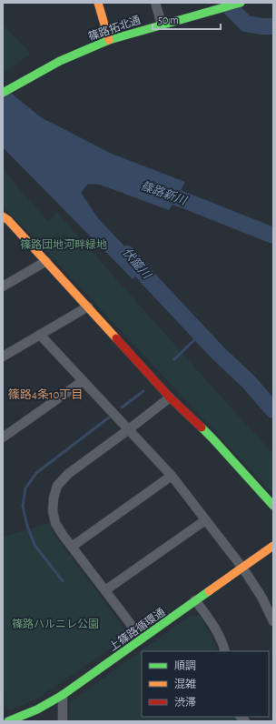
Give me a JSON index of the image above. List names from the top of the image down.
{
  "streets": {
    "street": ["篠路拓北通", "上篠路循環通"]
  },
  "districts": ["篠路4条10丁目"],
  "water": ["篠路新川", "伏籠川"],
  "parks": ["篠路団地河畔緑地", "篠路ハルニレ公園"],
  "legend": ["順調", "混雑", "渋滞"],
  "scale_bar": "50 m"
}
